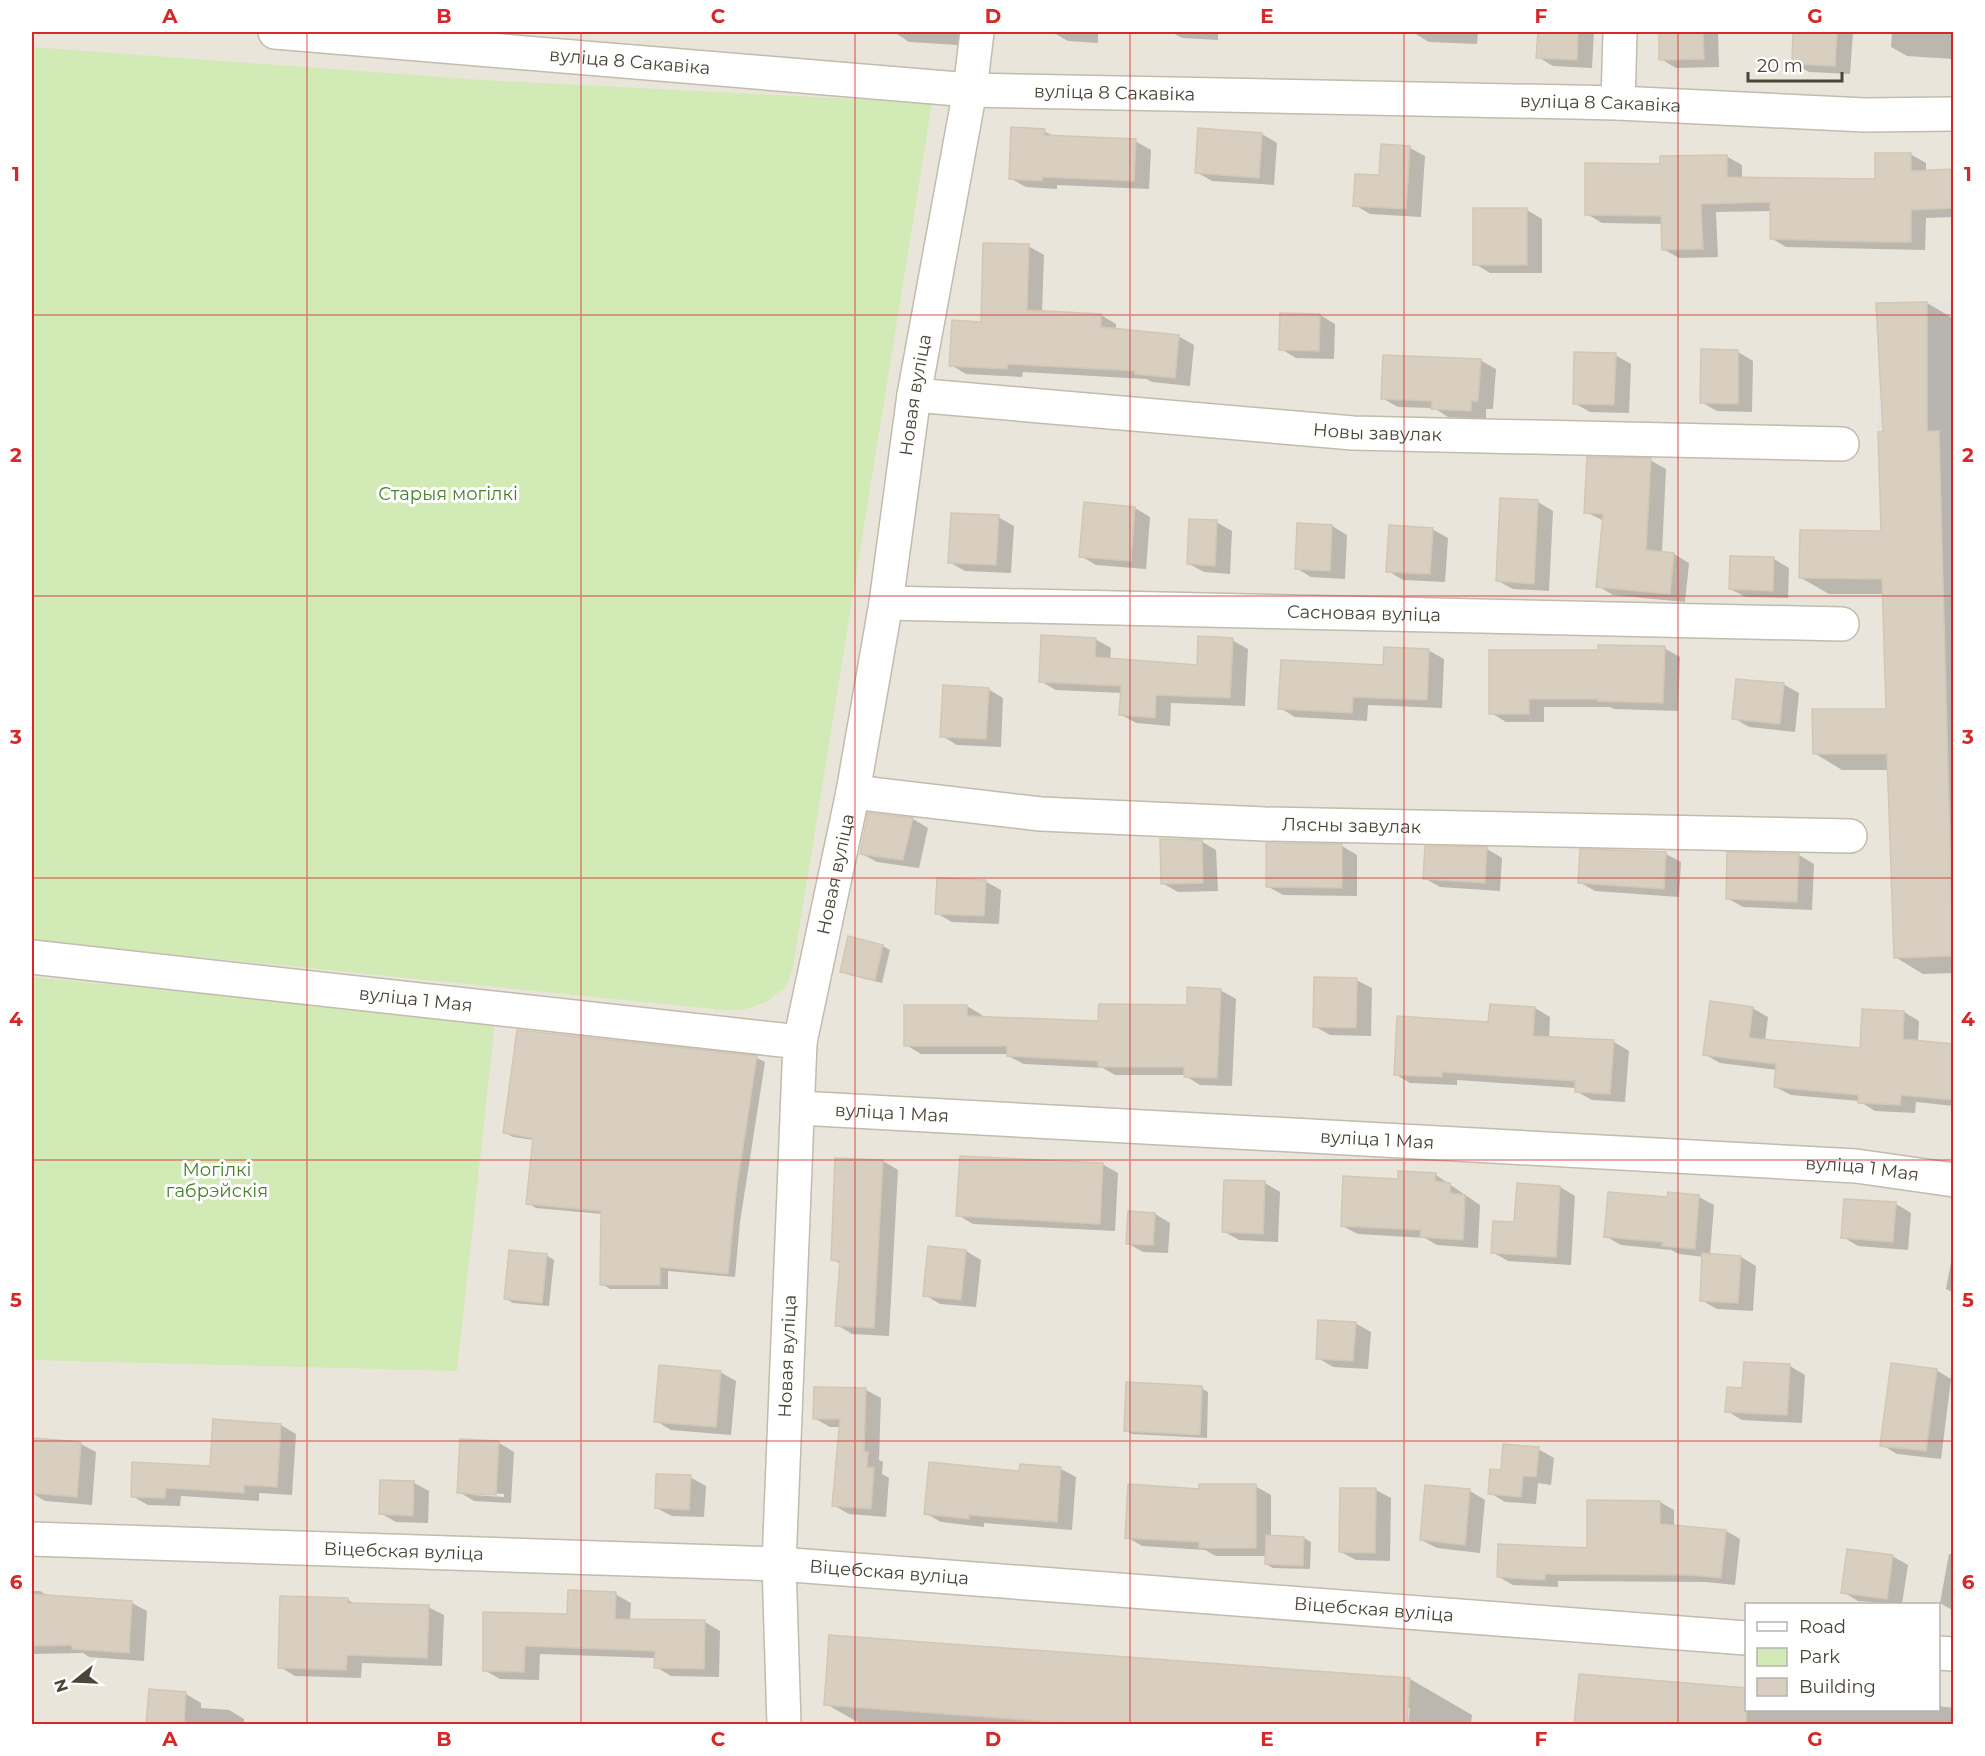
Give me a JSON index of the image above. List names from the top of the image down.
{
  "streets": {
    "street": [
      "вуліца 8 Сакавіка",
      "Новая вуліца",
      "Новы завулак",
      "Сасновая вуліца",
      "Лясны завулак",
      "вуліца 1 Мая",
      "Віцебская вуліца"
    ]
  },
  "crossings": [
    ["вуліца 8 Сакавіка", "Новая вуліца"],
    ["Новая вуліца", "Новы завулак"],
    ["Новая вуліца", "Сасновая вуліца"],
    ["Новая вуліца", "Лясны завулак"],
    ["Новая вуліца", "вуліца 1 Мая"],
    ["Новая вуліца", "Віцебская вуліца"]
  ],
  "parks": ["Старыя могілкі", "Могілкі габрэйскія"],
  "legend": ["Road", "Park", "Building"],
  "scale_bar": "20 m",
  "north": "left",
  "grid": {
    "columns": [
      "A",
      "B",
      "C",
      "D",
      "E",
      "F",
      "G"
    ],
    "rows": [
      "1",
      "2",
      "3",
      "4",
      "5",
      "6"
    ]
  }
}
